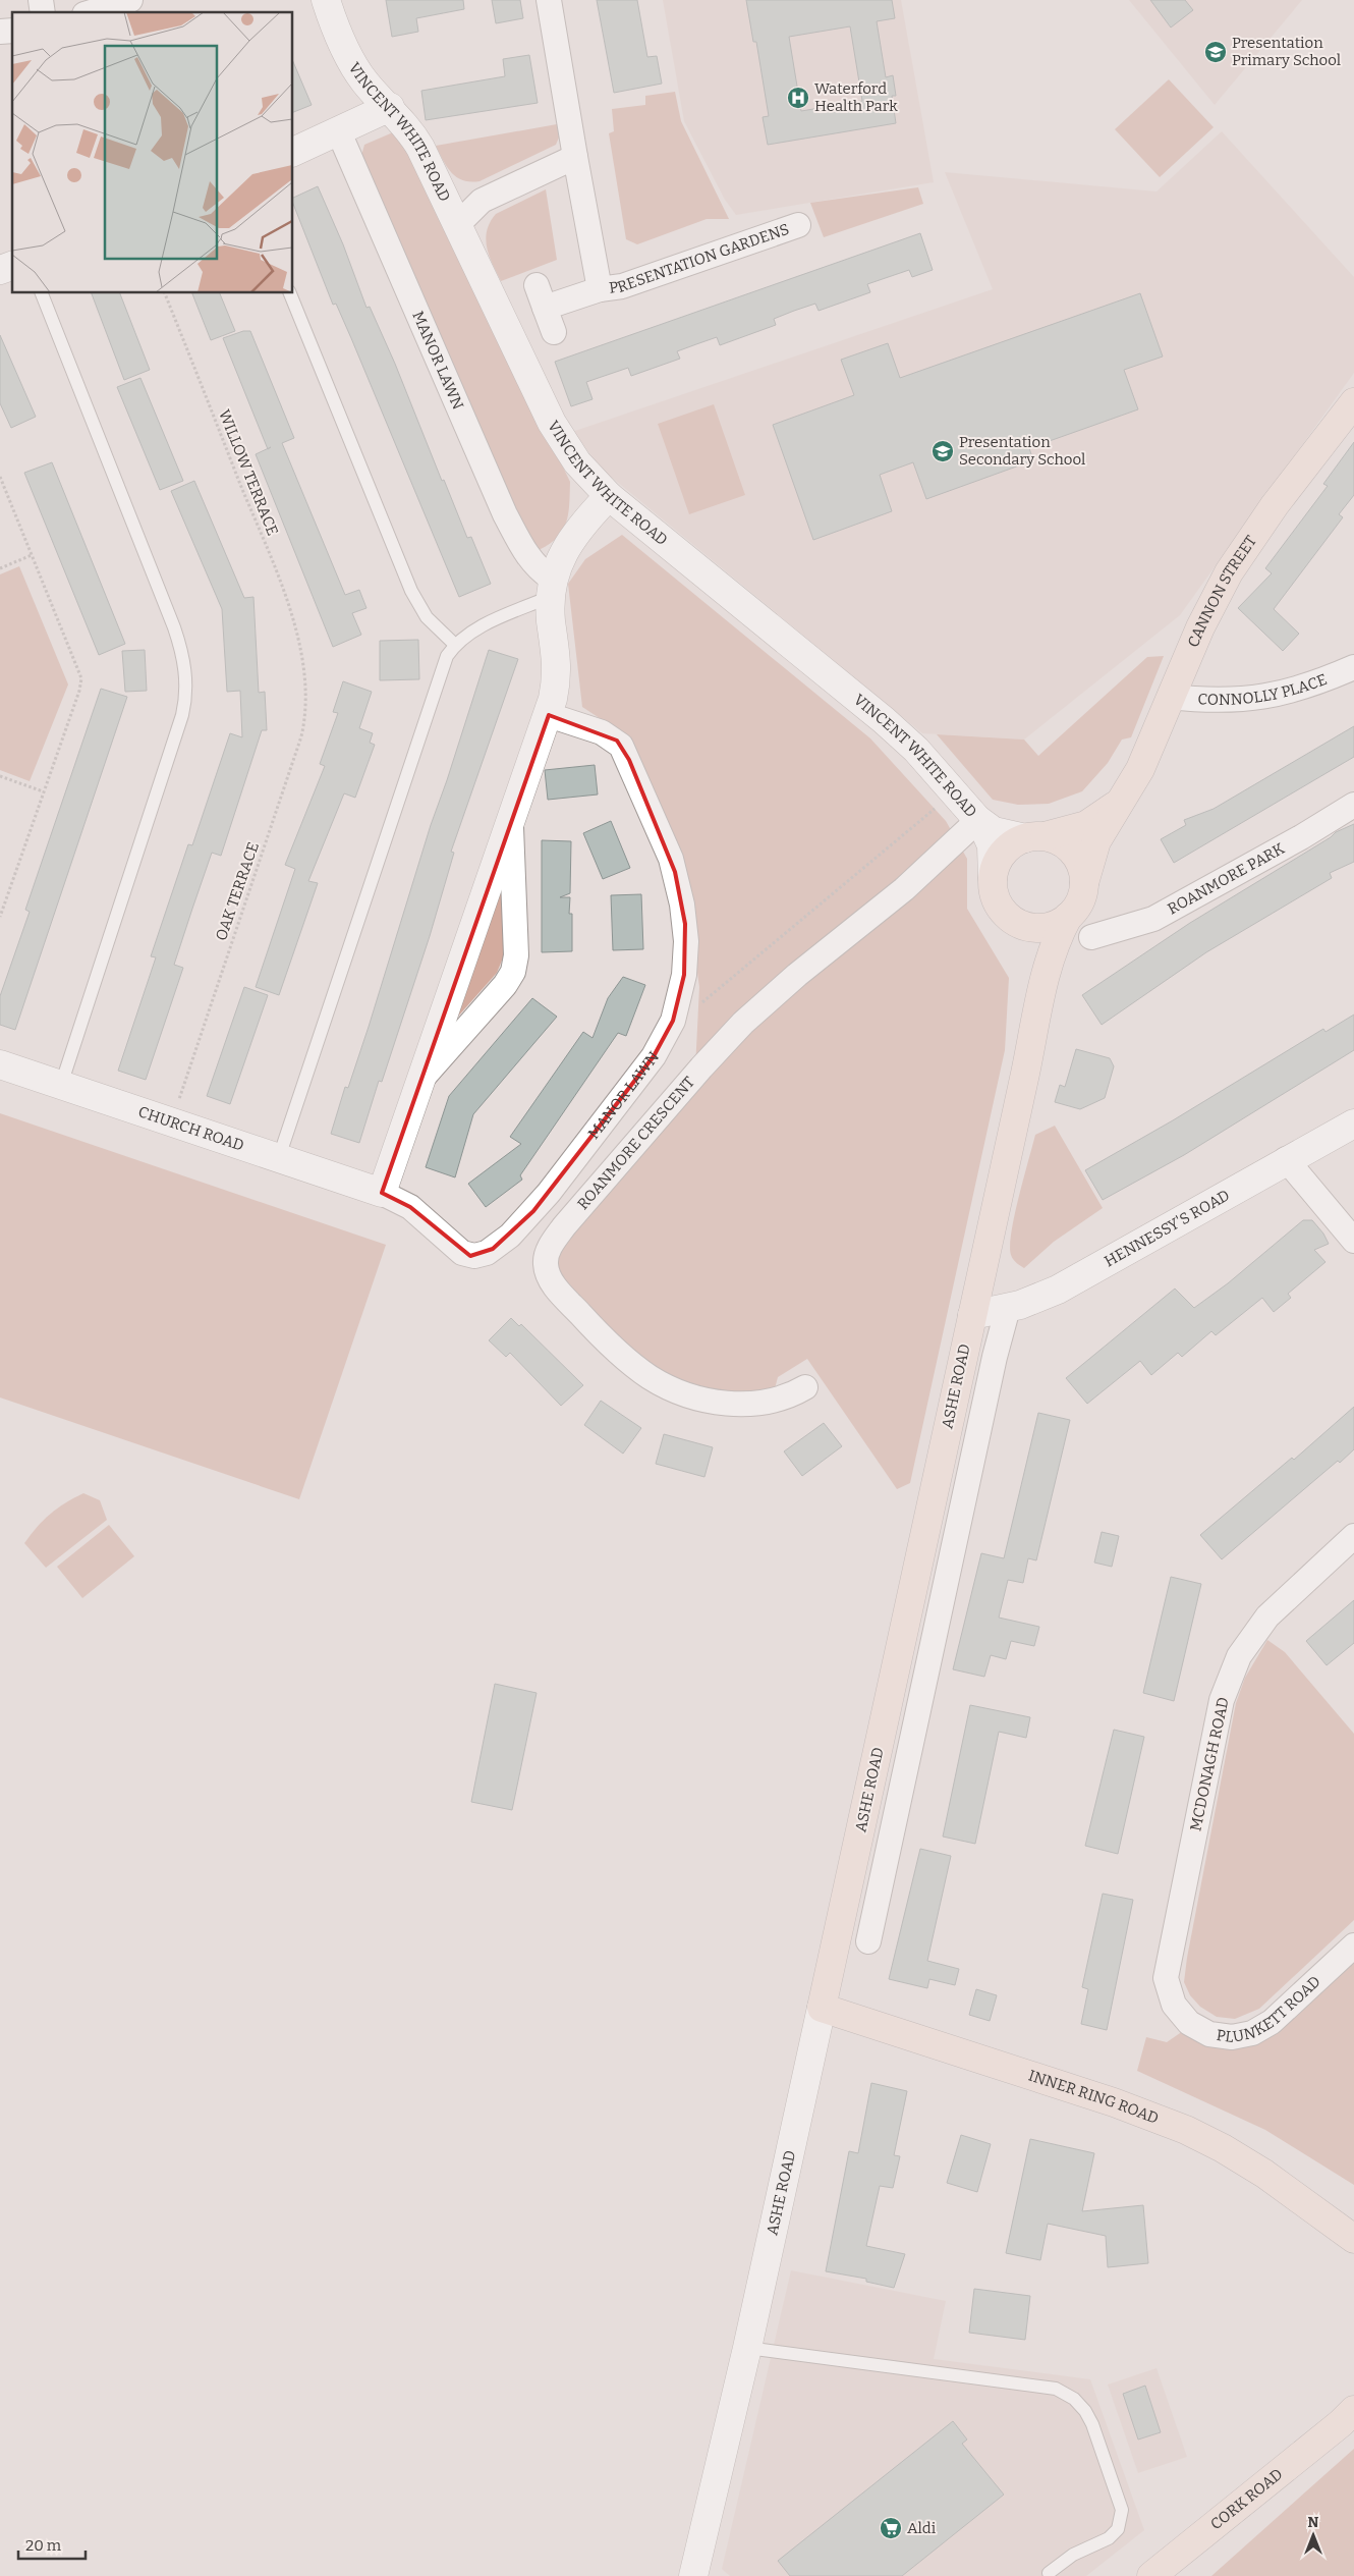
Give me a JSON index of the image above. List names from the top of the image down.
{
  "streets": {
    "main road": [
      "CANNON STREET",
      "ASHE ROAD",
      "INNER RING ROAD",
      "CORK ROAD"
    ],
    "street": [
      "VINCENT WHITE ROAD",
      "PRESENTATION GARDENS",
      "MANOR LAWN",
      "CONNOLLY PLACE",
      "ROANMORE PARK",
      "CHURCH ROAD",
      "ROANMORE CRESCENT",
      "HENNESSY'S ROAD",
      "MCDONAGH ROAD",
      "PLUNKETT ROAD"
    ],
    "path": ["WILLOW TERRACE", "OAK TERRACE"]
  },
  "crossings": [
    ["VINCENT WHITE ROAD", "CANNON STREET"],
    ["VINCENT WHITE ROAD", "ROANMORE CRESCENT"],
    ["VINCENT WHITE ROAD", "ASHE ROAD"],
    ["MANOR LAWN", "CHURCH ROAD"],
    ["WILLOW TERRACE", "OAK TERRACE"],
    ["CANNON STREET", "CONNOLLY PLACE"],
    ["CANNON STREET", "ASHE ROAD"],
    ["OAK TERRACE", "CHURCH ROAD"],
    ["HENNESSY'S ROAD", "ASHE ROAD"],
    ["ASHE ROAD", "INNER RING ROAD"],
    ["MCDONAGH ROAD", "PLUNKETT ROAD"]
  ],
  "places": {
    "school or university": ["Presentation Primary School", "Presentation Secondary School"],
    "hospital": ["Waterford Health Park"],
    "supermarket": ["Aldi"]
  },
  "scale_bar": "20 m",
  "north": "top"
}
